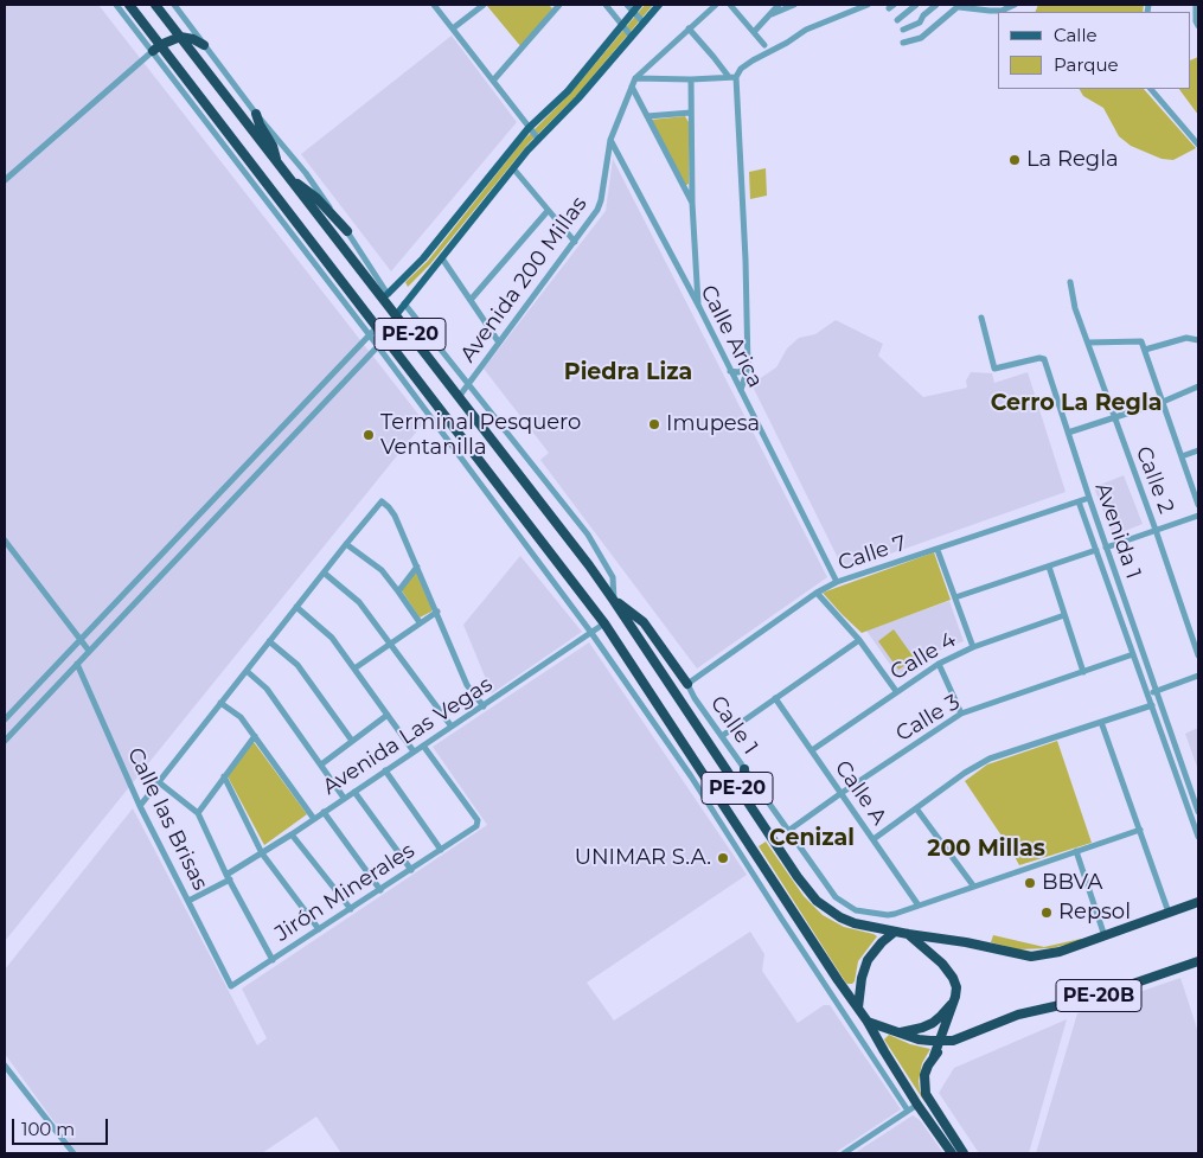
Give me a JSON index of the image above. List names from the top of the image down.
{
  "streets": {
    "highway": ["PE-20", "PE-20B"],
    "street": [
      "Avenida 200 Millas",
      "Calle Arica",
      "Calle 2",
      "Avenida 1",
      "Calle 7",
      "Calle 4",
      "Calle 3",
      "Calle 1",
      "Avenida Las Vegas",
      "Calle A",
      "Calle las Brisas",
      "Jirón Minerales"
    ]
  },
  "crossings": [
    ["Avenida 200 Millas", "PE-20"],
    ["Avenida 200 Millas", "Calle Arica"],
    ["PE-20", "Avenida Las Vegas"],
    ["PE-20", "PE-20B"],
    ["Calle Arica", "Calle 7"],
    ["Avenida 1", "Calle 7"],
    ["Avenida 1", "Calle 3"],
    ["Calle 7", "Calle 1"],
    ["Calle 4", "Calle A"],
    ["Calle 3", "Calle 1"],
    ["Calle 3", "Calle A"],
    ["Calle 1", "Calle A"],
    ["Avenida Las Vegas", "Calle las Brisas"],
    ["Avenida Las Vegas", "Jirón Minerales"],
    ["Calle las Brisas", "Jirón Minerales"]
  ],
  "districts": [
    "Piedra Liza",
    "Cerro La Regla",
    "Cenizal",
    "200 Millas"
  ],
  "places": [
    "La Regla",
    "Imupesa",
    "Terminal Pesquero Ventanilla",
    "UNIMAR S.A.",
    "BBVA",
    "Repsol"
  ],
  "legend": ["Calle", "Parque"],
  "scale_bar": "100 m"
}
